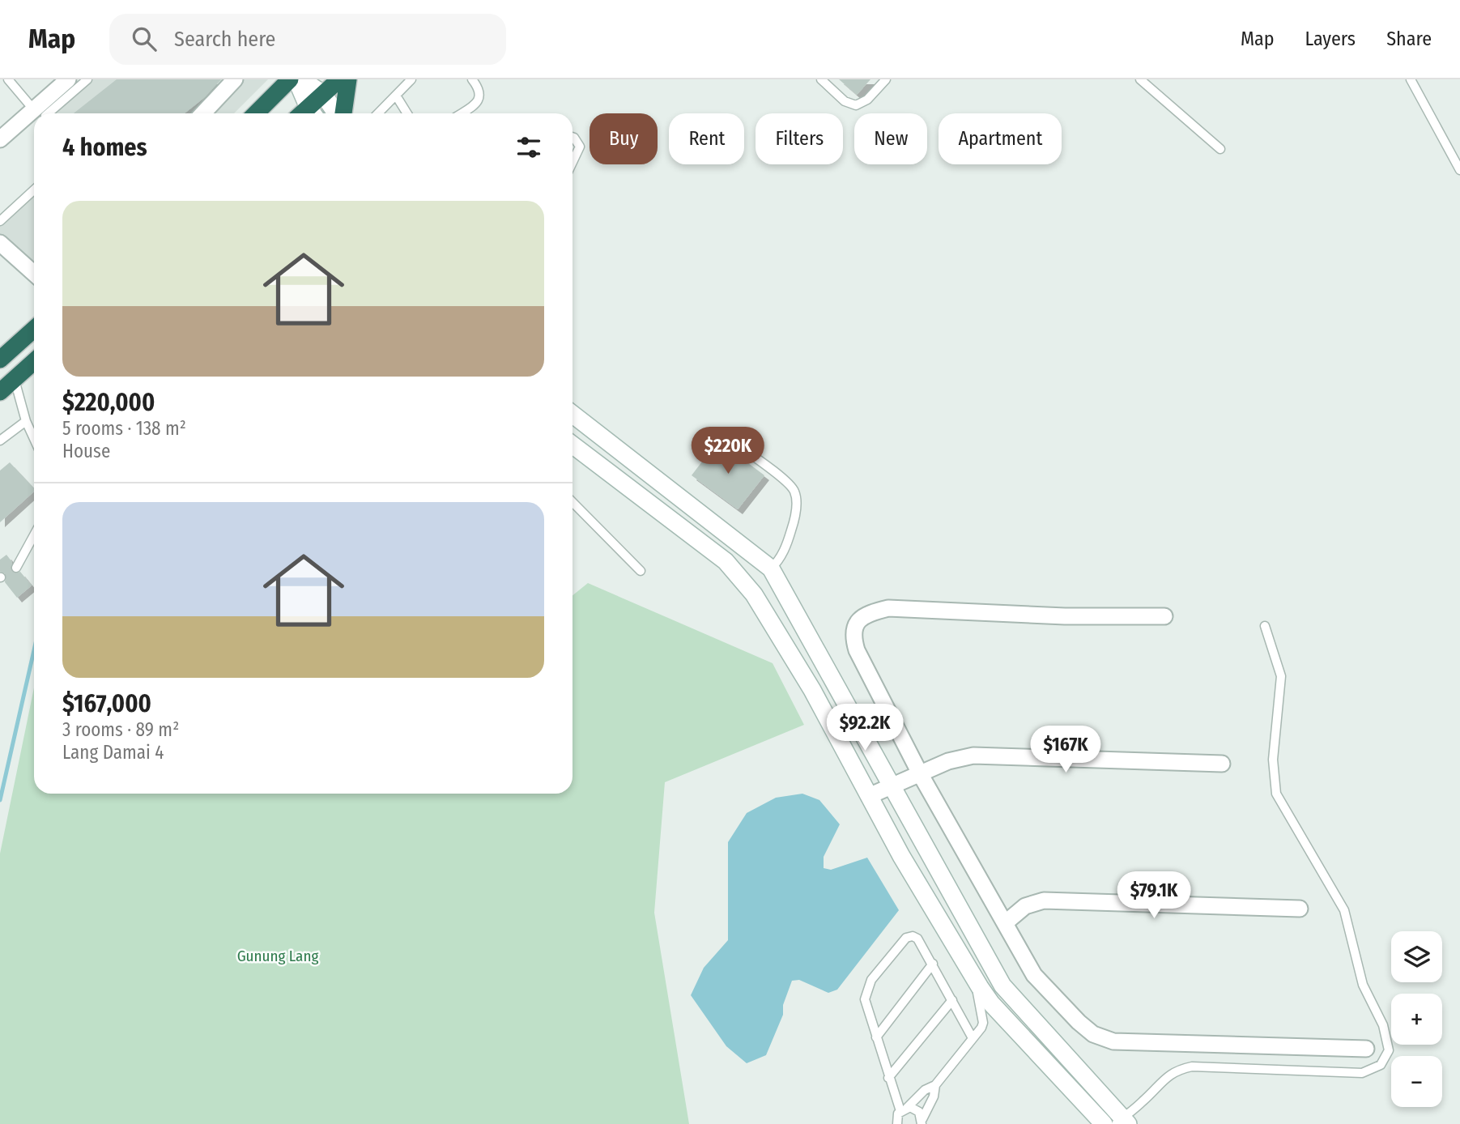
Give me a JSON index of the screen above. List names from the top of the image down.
{
  "parks": ["Gunung Lang"],
  "page": {
    "header": "Map",
    "search": "Search here",
    "nav": ["Map", "Layers", "Share"],
    "chip": [
      "Buy",
      "Rent",
      "Filters",
      "New",
      "Apartment"
    ],
    "heading": "4 homes",
    "list": [
      {
        "name": "$220,000",
        "note": "5 rooms · 138 m² · House"
      },
      {
        "name": "$167,000",
        "note": "3 rooms · 89 m² · Lang Damai 4"
      }
    ],
    "price": [
      "$220K",
      "$92.2K",
      "$167K",
      "$79.1K"
    ],
    "map_buttons": ["+", "−"]
  }
}
